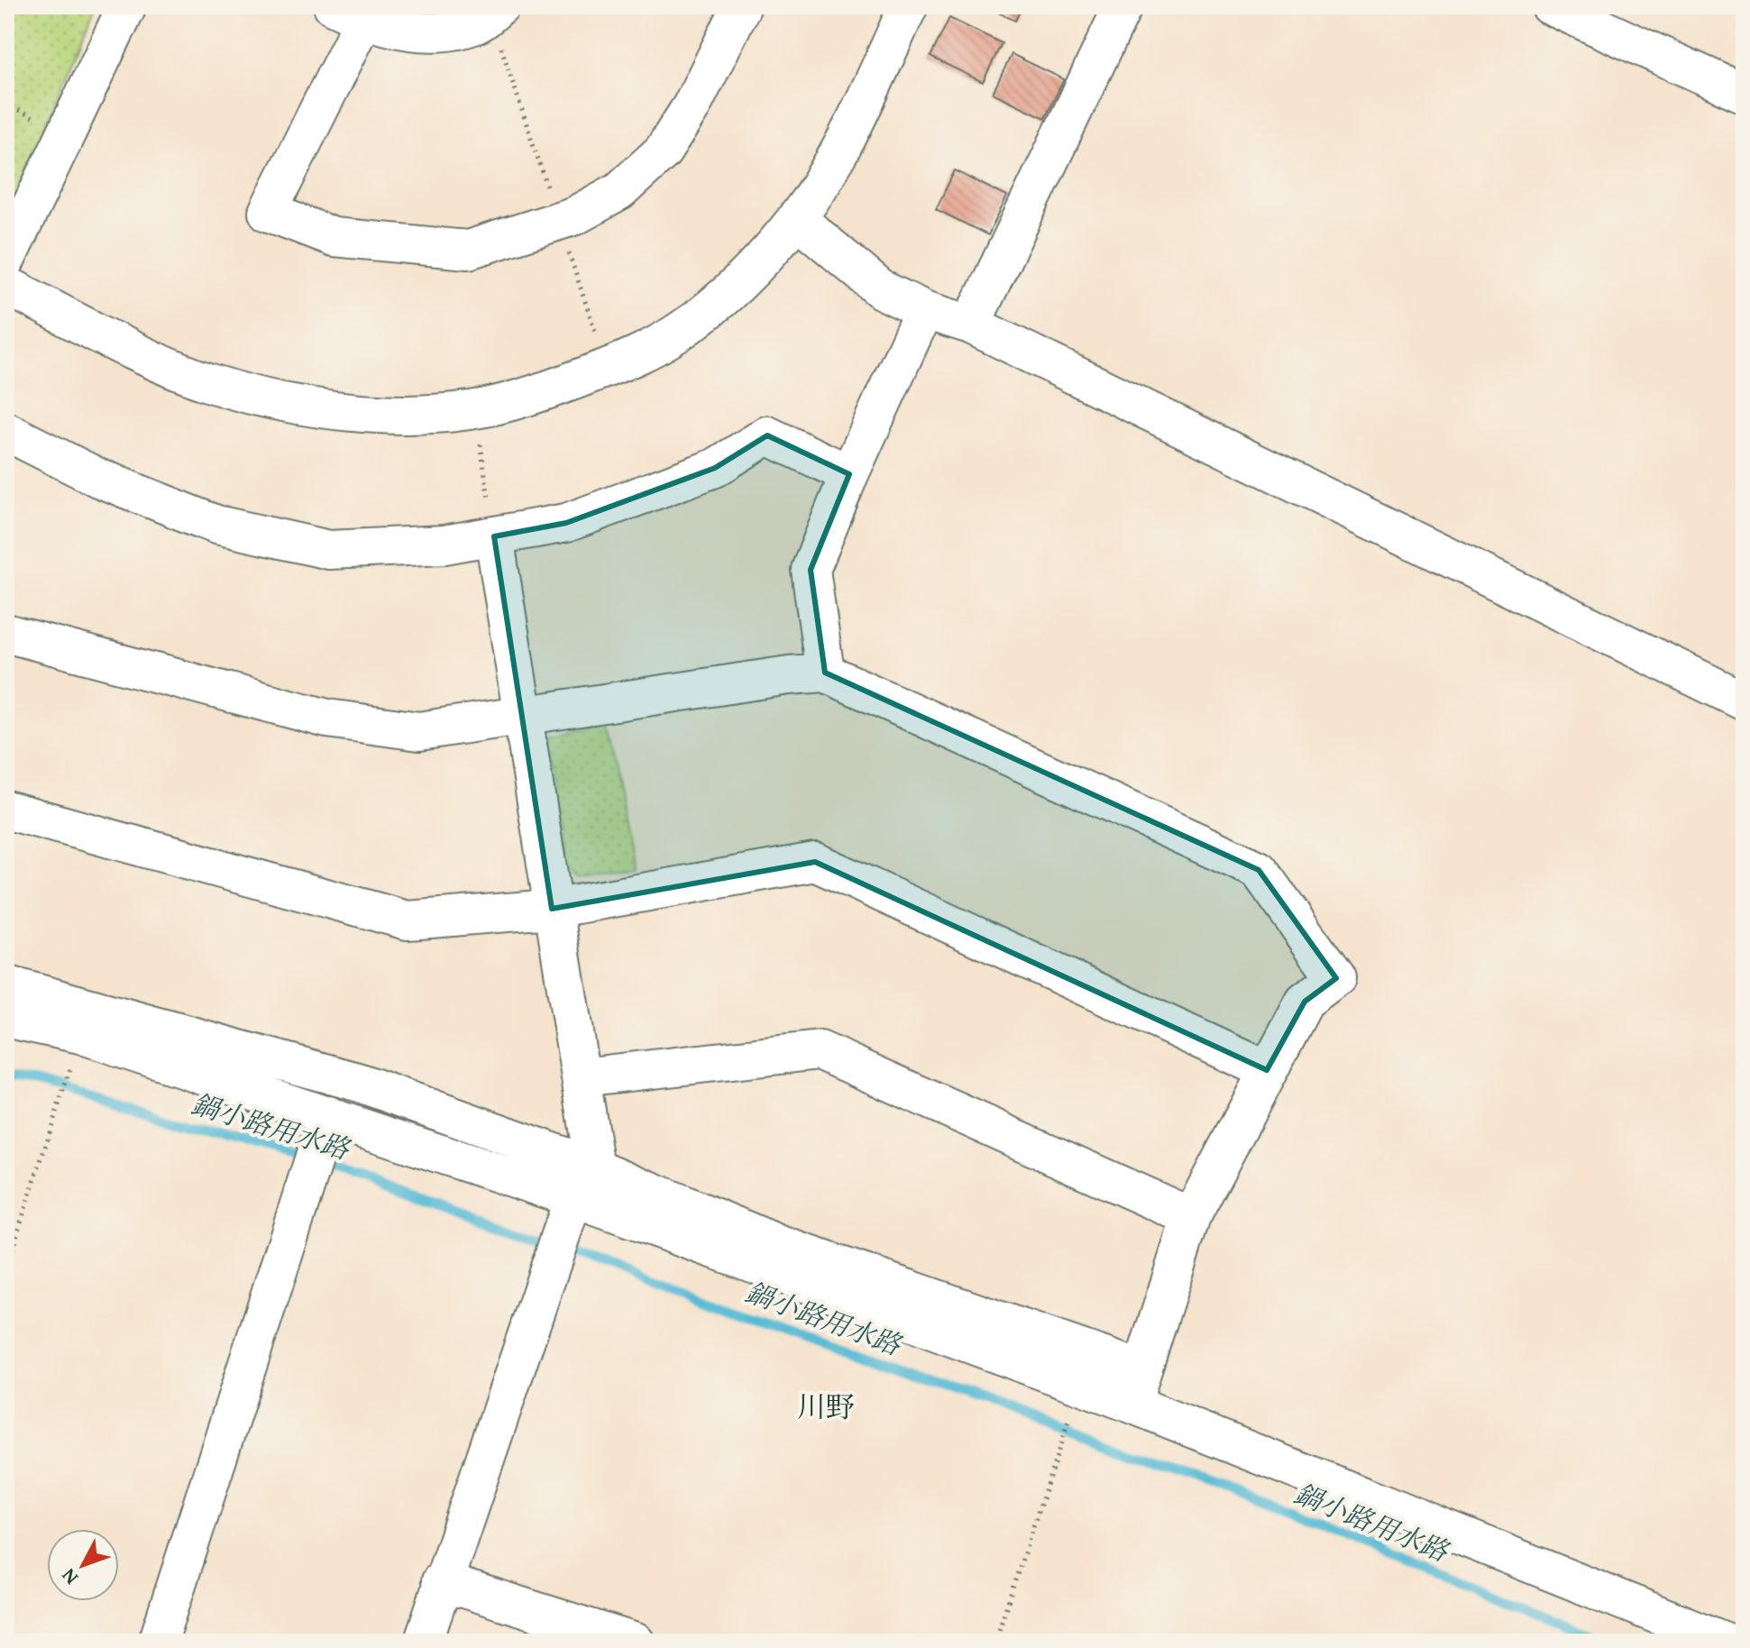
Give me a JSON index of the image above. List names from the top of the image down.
{
  "districts": ["川野"],
  "water": ["鍋小路用水路"],
  "north": "bottom left"
}
